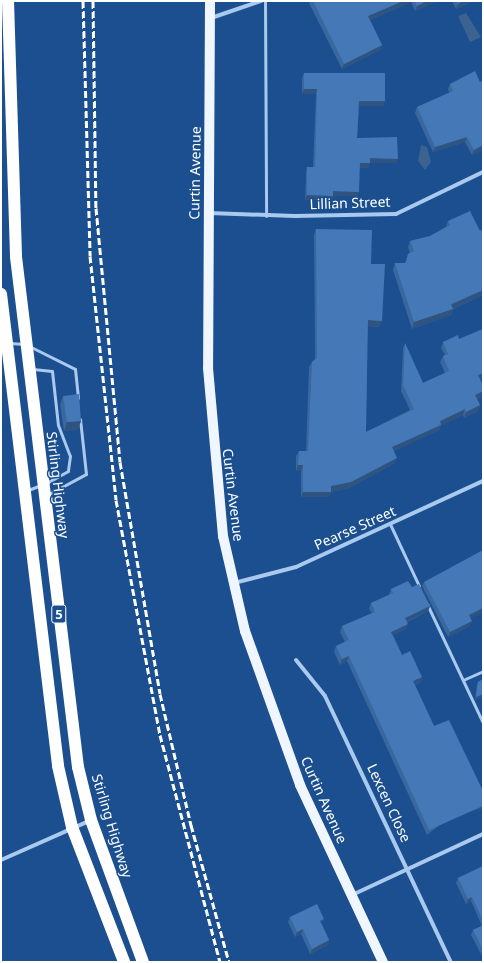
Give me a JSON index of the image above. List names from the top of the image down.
{
  "streets": {
    "highway": ["Stirling Highway", "5"],
    "main road": ["Curtin Avenue"],
    "street": ["Lillian Street", "Pearse Street", "Lexcen Close"]
  },
  "crossings": [
    ["Curtin Avenue", "Lillian Street"],
    ["Curtin Avenue", "Pearse Street"]
  ]
}
